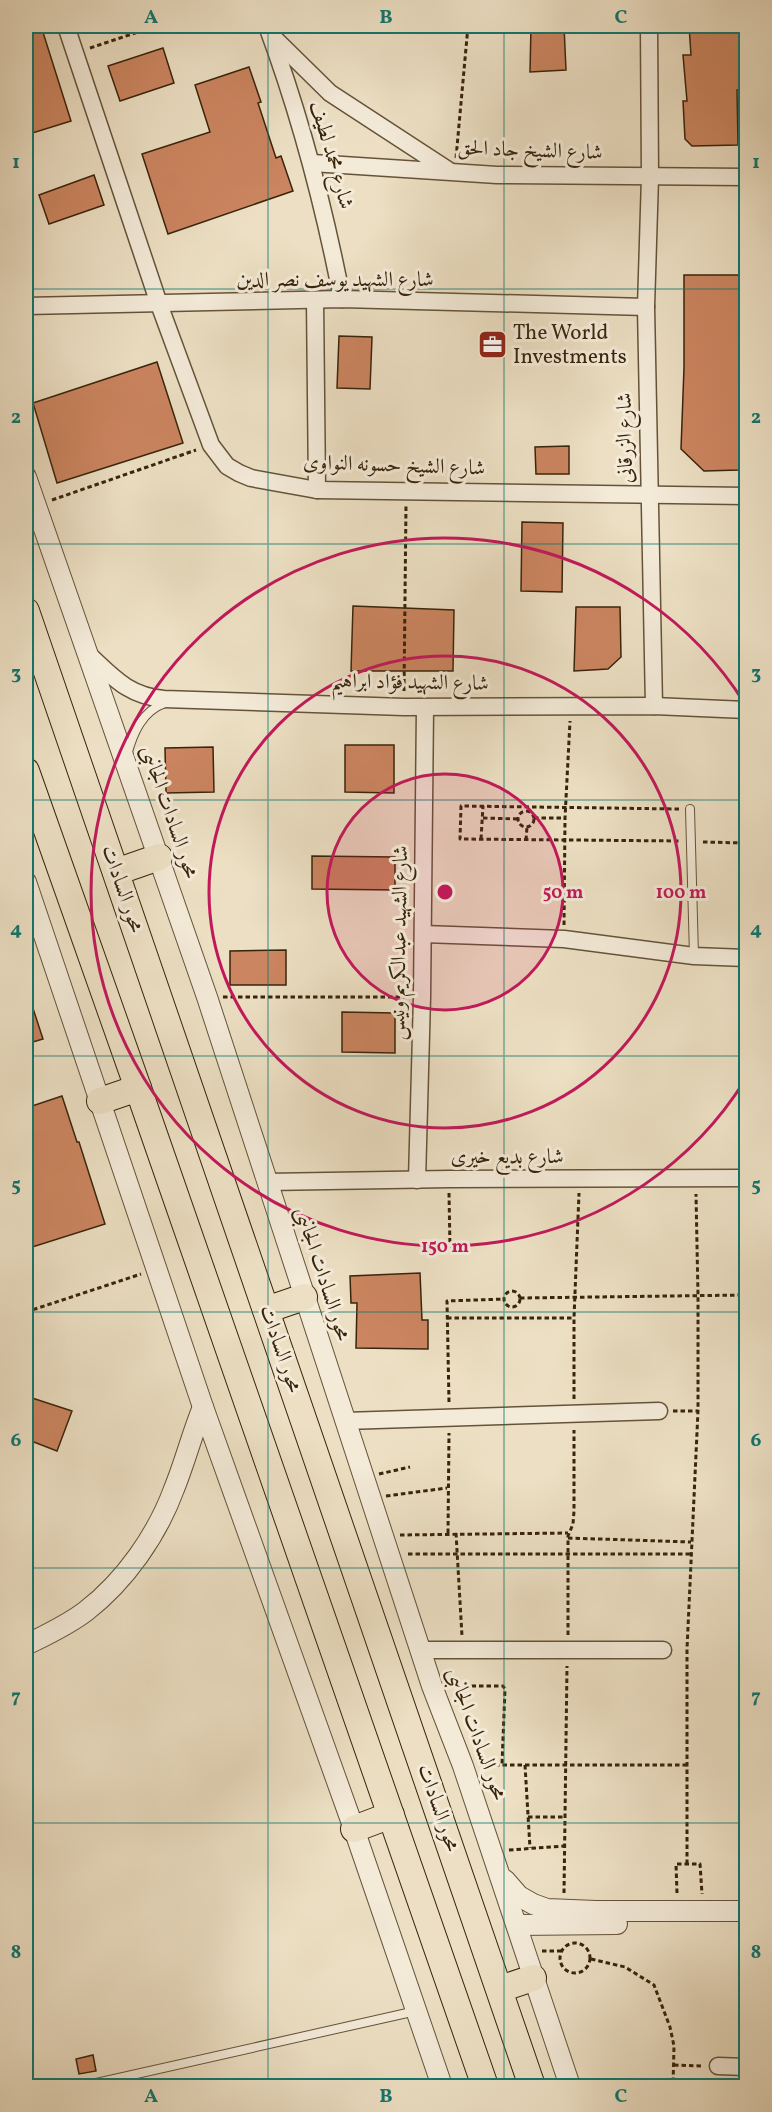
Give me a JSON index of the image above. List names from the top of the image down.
{
  "streets": {
    "main road": ["محور السادات"],
    "street": [
      "شارع الشيخ جاد الحق",
      "شارع محمد لطيف",
      "شارع الشهيد يوسف نصر الدين",
      "شارع الزرقانى",
      "شارع الشيخ حسونه النواوى",
      "شارع الشهيد فؤاد ابراهيم",
      "محور السادات الجانبى",
      "شارع الشهيد عبدالكريم ونيس",
      "شارع بديع خيرى"
    ]
  },
  "crossings": [
    ["شارع الشيخ جاد الحق", "شارع محمد لطيف"],
    ["شارع الشيخ جاد الحق", "شارع الزرقانى"],
    ["شارع محمد لطيف", "شارع الشهيد يوسف نصر الدين"],
    ["شارع الشهيد يوسف نصر الدين", "شارع الزرقانى"],
    ["شارع الشهيد يوسف نصر الدين", "شارع الشيخ حسونه النواوى"],
    ["شارع الزرقانى", "شارع الشيخ حسونه النواوى"],
    ["شارع الزرقانى", "شارع الشهيد فؤاد ابراهيم"],
    ["شارع الشهيد فؤاد ابراهيم", "محور السادات الجانبى"],
    ["شارع الشهيد فؤاد ابراهيم", "شارع الشهيد عبدالكريم ونيس"],
    ["محور السادات الجانبى", "شارع بديع خيرى"],
    ["شارع الشهيد عبدالكريم ونيس", "شارع بديع خيرى"]
  ],
  "places": {
    "office": ["The World Investments"]
  },
  "grid": {
    "columns": ["A", "B", "C"],
    "rows": [
      "1",
      "2",
      "3",
      "4",
      "5",
      "6",
      "7",
      "8"
    ]
  },
  "rings": ["50 m", "100 m", "150 m"]
}
